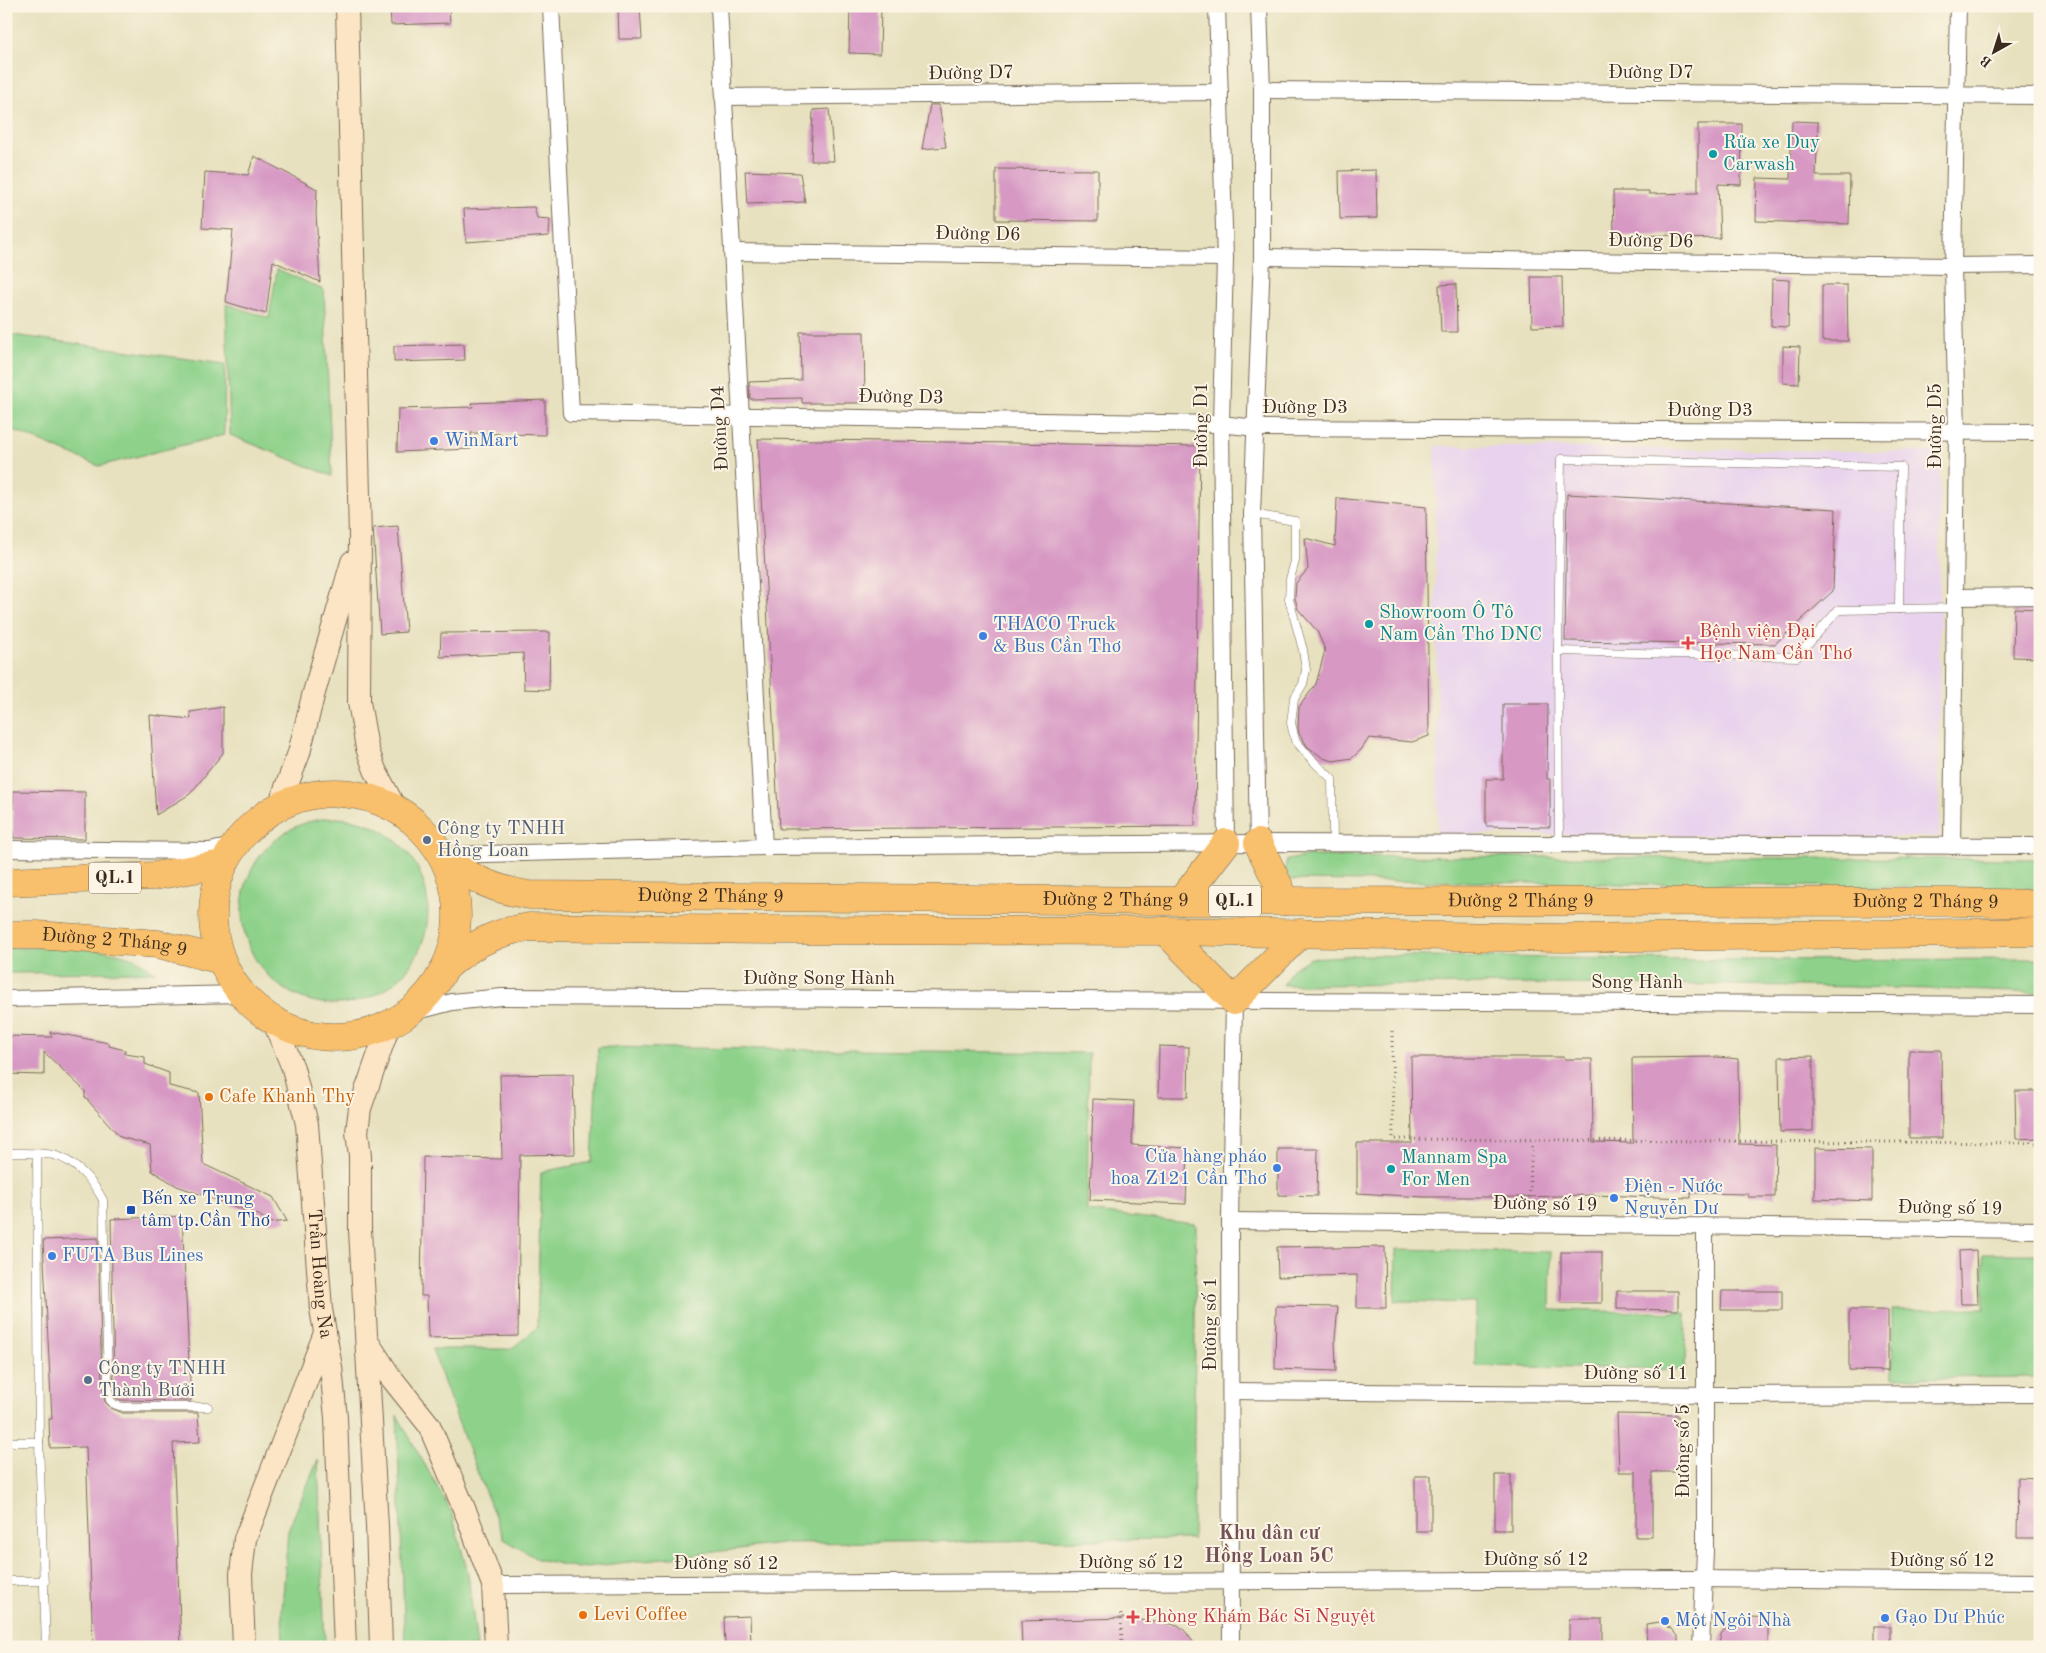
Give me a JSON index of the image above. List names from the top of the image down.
{
  "streets": {
    "highway": ["QL.1", "Đường 2 Tháng 9"],
    "main road": ["Trần Hoàng Na"],
    "street": [
      "Đường D7",
      "Đường D6",
      "Đường D3",
      "Đường D1",
      "Đường D5",
      "Đường D4",
      "Đường Song Hành",
      "Song Hành",
      "Đường số 19",
      "Đường số 1",
      "Đường số 11",
      "Đường số 5",
      "Đường số 12"
    ]
  },
  "crossings": [
    ["Đường D7", "Đường D1"],
    ["Đường D7", "Đường D5"],
    ["Đường D7", "Đường D4"],
    ["Đường D6", "Đường D1"],
    ["Đường D6", "Đường D5"],
    ["Đường D6", "Đường D4"],
    ["Đường D3", "Đường D1"],
    ["Đường D3", "Đường D5"],
    ["Đường D3", "Đường D4"],
    ["Đường Song Hành", "Song Hành"],
    ["Đường Song Hành", "Trần Hoàng Na"],
    ["Đường Song Hành", "Đường số 1"],
    ["Song Hành", "Đường số 1"],
    ["Đường số 19", "Đường số 1"],
    ["Đường số 19", "Đường số 5"],
    ["Đường số 1", "Đường số 11"],
    ["Đường số 1", "Đường số 12"],
    ["Đường số 11", "Đường số 5"],
    ["Đường số 5", "Đường số 12"]
  ],
  "districts": ["Khu dân cư Hồng Loan 5C"],
  "places": {
    "other": [
      "Rửa xe Duy Carwash",
      "WinMart",
      "Showroom Ô Tô Nam Cần Thơ DNC",
      "THACO Truck & Bus Cần Thơ",
      "Công ty TNHH Hồng Loan",
      "Cafe Khanh Thy",
      "Cửa hàng pháo hoa Z121 Cần Thơ",
      "Mannam Spa For Men",
      "Điện - Nước Nguyễn Dư",
      "FUTA Bus Lines",
      "Công ty TNHH Thành Bưởi",
      "Levi Coffee",
      "Gạo Dư Phúc",
      "Một Ngôi Nhà"
    ],
    "health": ["Bệnh viện Đại Học Nam Cần Thơ", "Phòng Khám Bác Sĩ Nguyệt"],
    "transit": ["Bến xe Trung tâm tp.Cần Thơ"]
  },
  "north": "bottom left"
}
